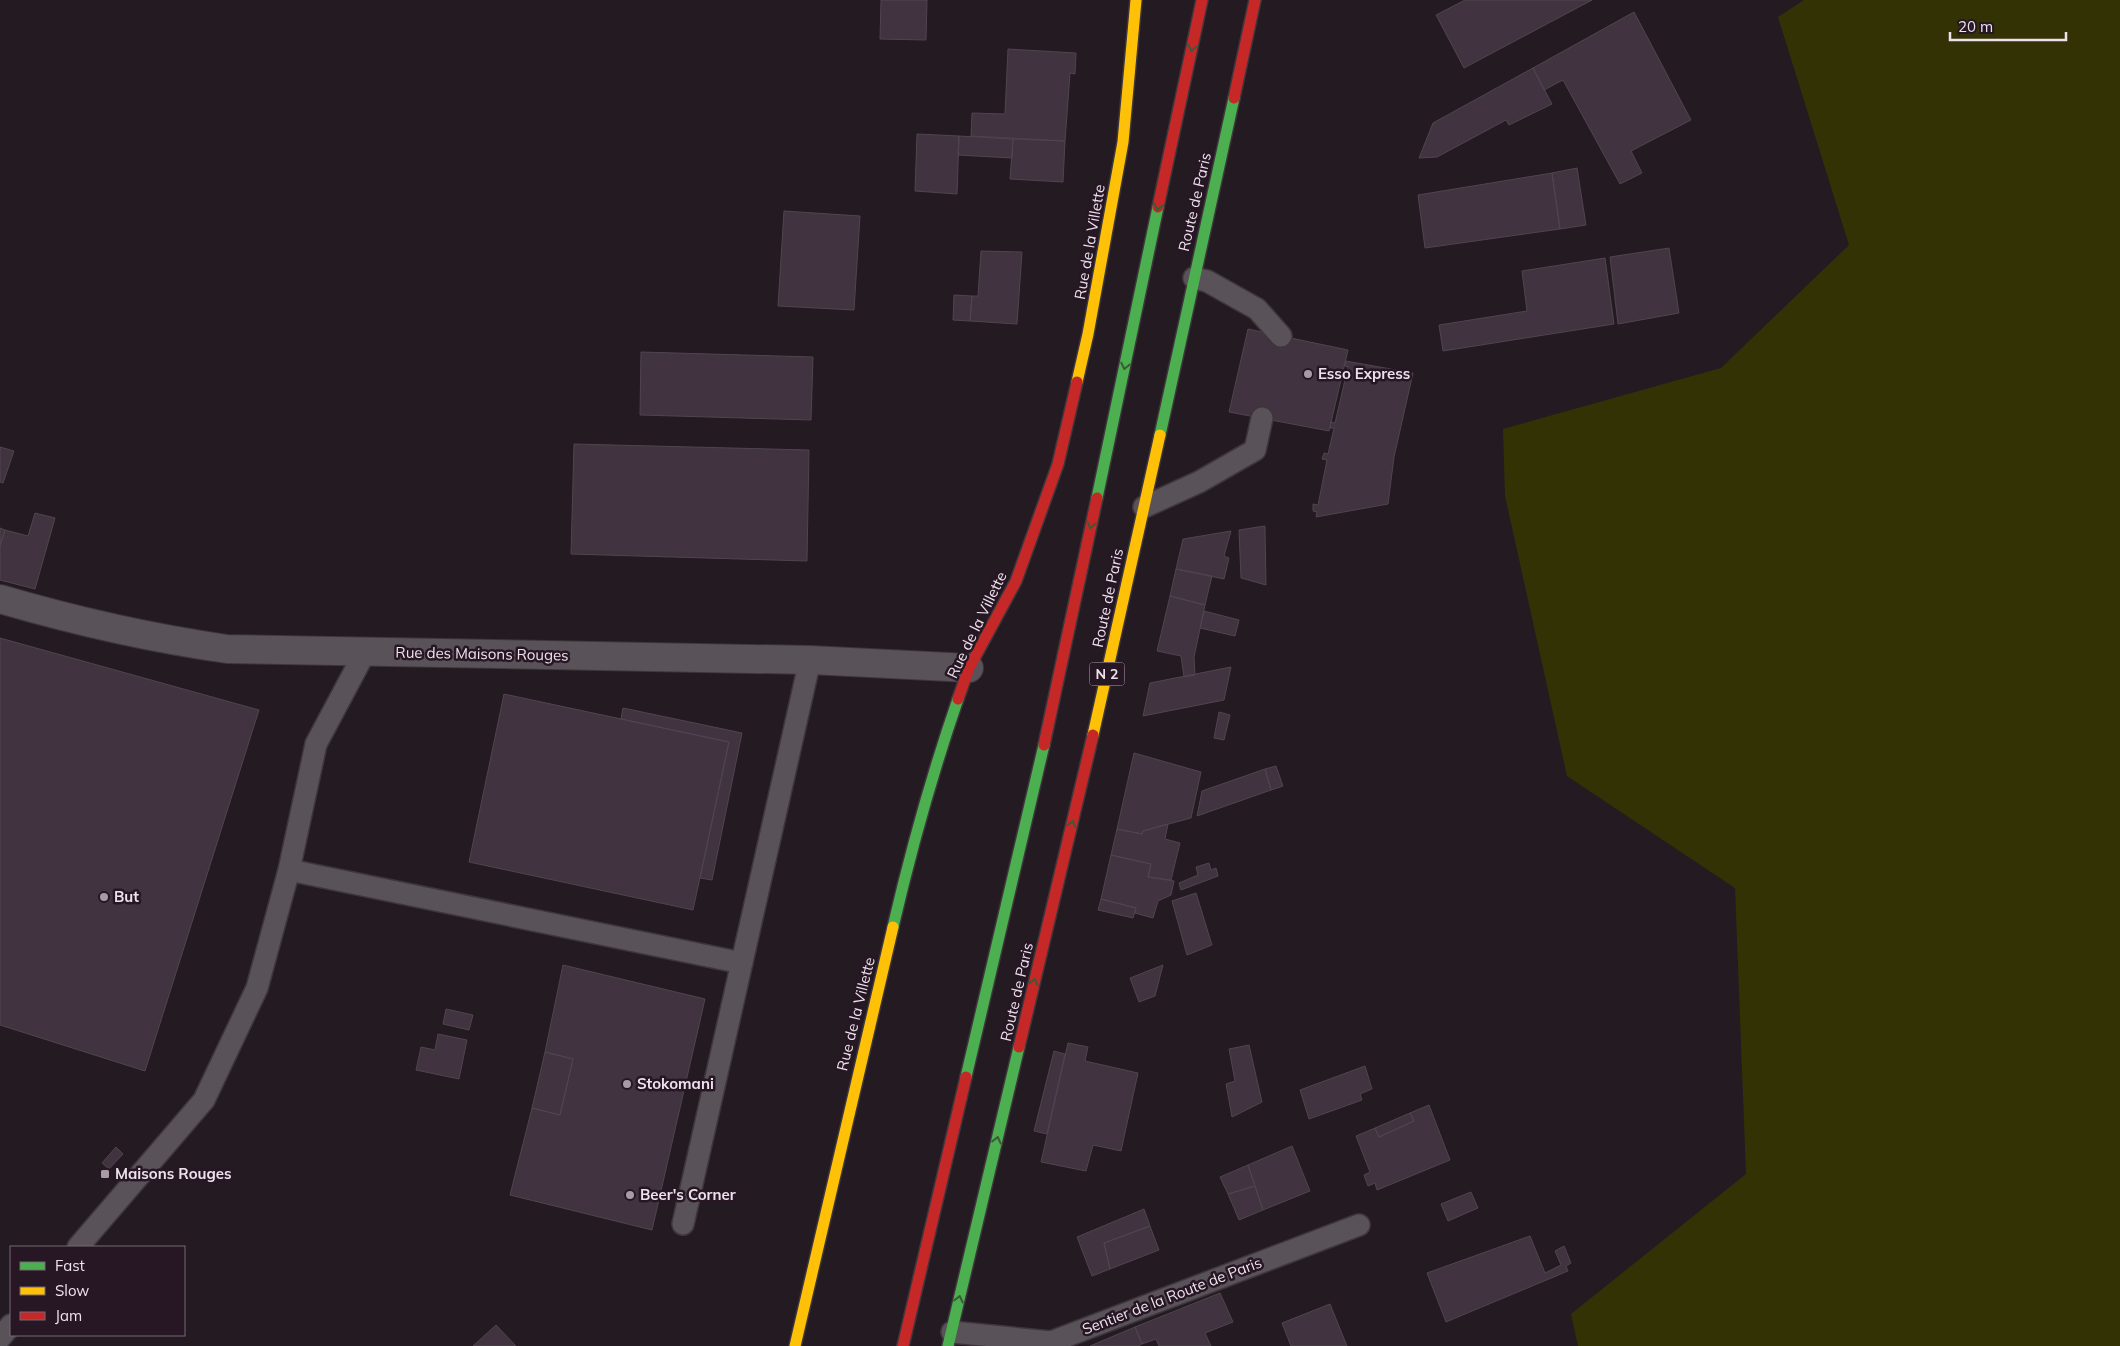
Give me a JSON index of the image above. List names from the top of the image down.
{
  "streets": {
    "main road": ["Route de Paris", "Rue de la Villette", "N 2"],
    "street": ["Rue des Maisons Rouges"],
    "lane": ["Sentier de la Route de Paris"]
  },
  "crossings": [
    ["Route de Paris", "Sentier de la Route de Paris"],
    ["Rue de la Villette", "Rue des Maisons Rouges"]
  ],
  "places": {
    "other": [
      "Esso Express",
      "But",
      "Stokomani",
      "Beer's Corner"
    ],
    "transit": ["Maisons Rouges"]
  },
  "legend": ["Fast", "Slow", "Jam"],
  "scale_bar": "20 m"
}
